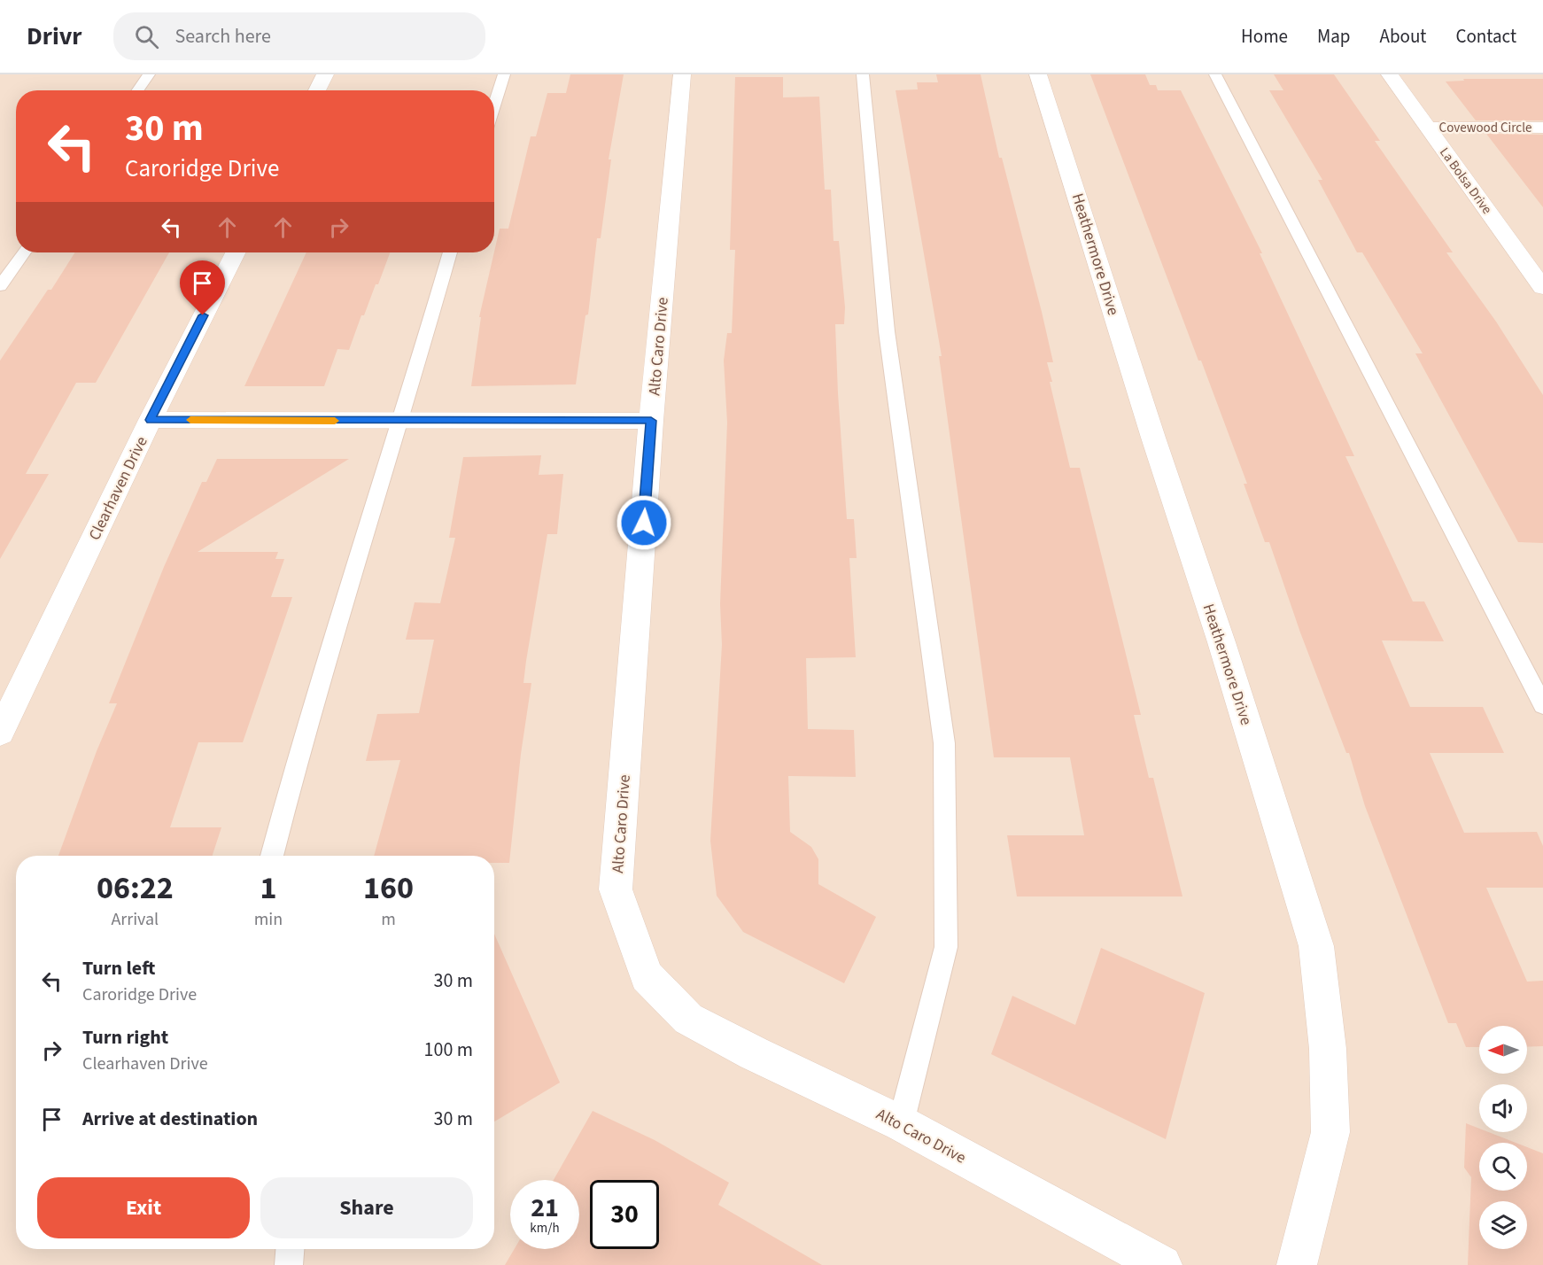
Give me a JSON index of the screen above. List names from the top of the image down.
{
  "streets": {
    "street": [
      "Covewood Circle",
      "La Bolsa Drive",
      "Heathermore Drive",
      "Alto Caro Drive",
      "Clearhaven Drive"
    ]
  },
  "crossings": [
    ["Covewood Circle", "La Bolsa Drive"]
  ],
  "north": "left",
  "page": {
    "header": "Drivr",
    "search": "Search here",
    "nav": [
      "Home",
      "Map",
      "About",
      "Contact"
    ],
    "turn": ["30 m", "Caroridge Drive"],
    "eta": [
      "06:22",
      "Arrival",
      "1",
      "min",
      "160",
      "m"
    ],
    "list": [
      {
        "name": "Turn left",
        "note": "Caroridge Drive",
        "value": "30 m"
      },
      {
        "name": "Turn right",
        "note": "Clearhaven Drive",
        "value": "100 m"
      },
      {
        "name": "Arrive at destination",
        "value": "30 m"
      }
    ],
    "buttons": ["Exit", "Share"],
    "speed": "21 km/h",
    "limit": "30"
  }
}
